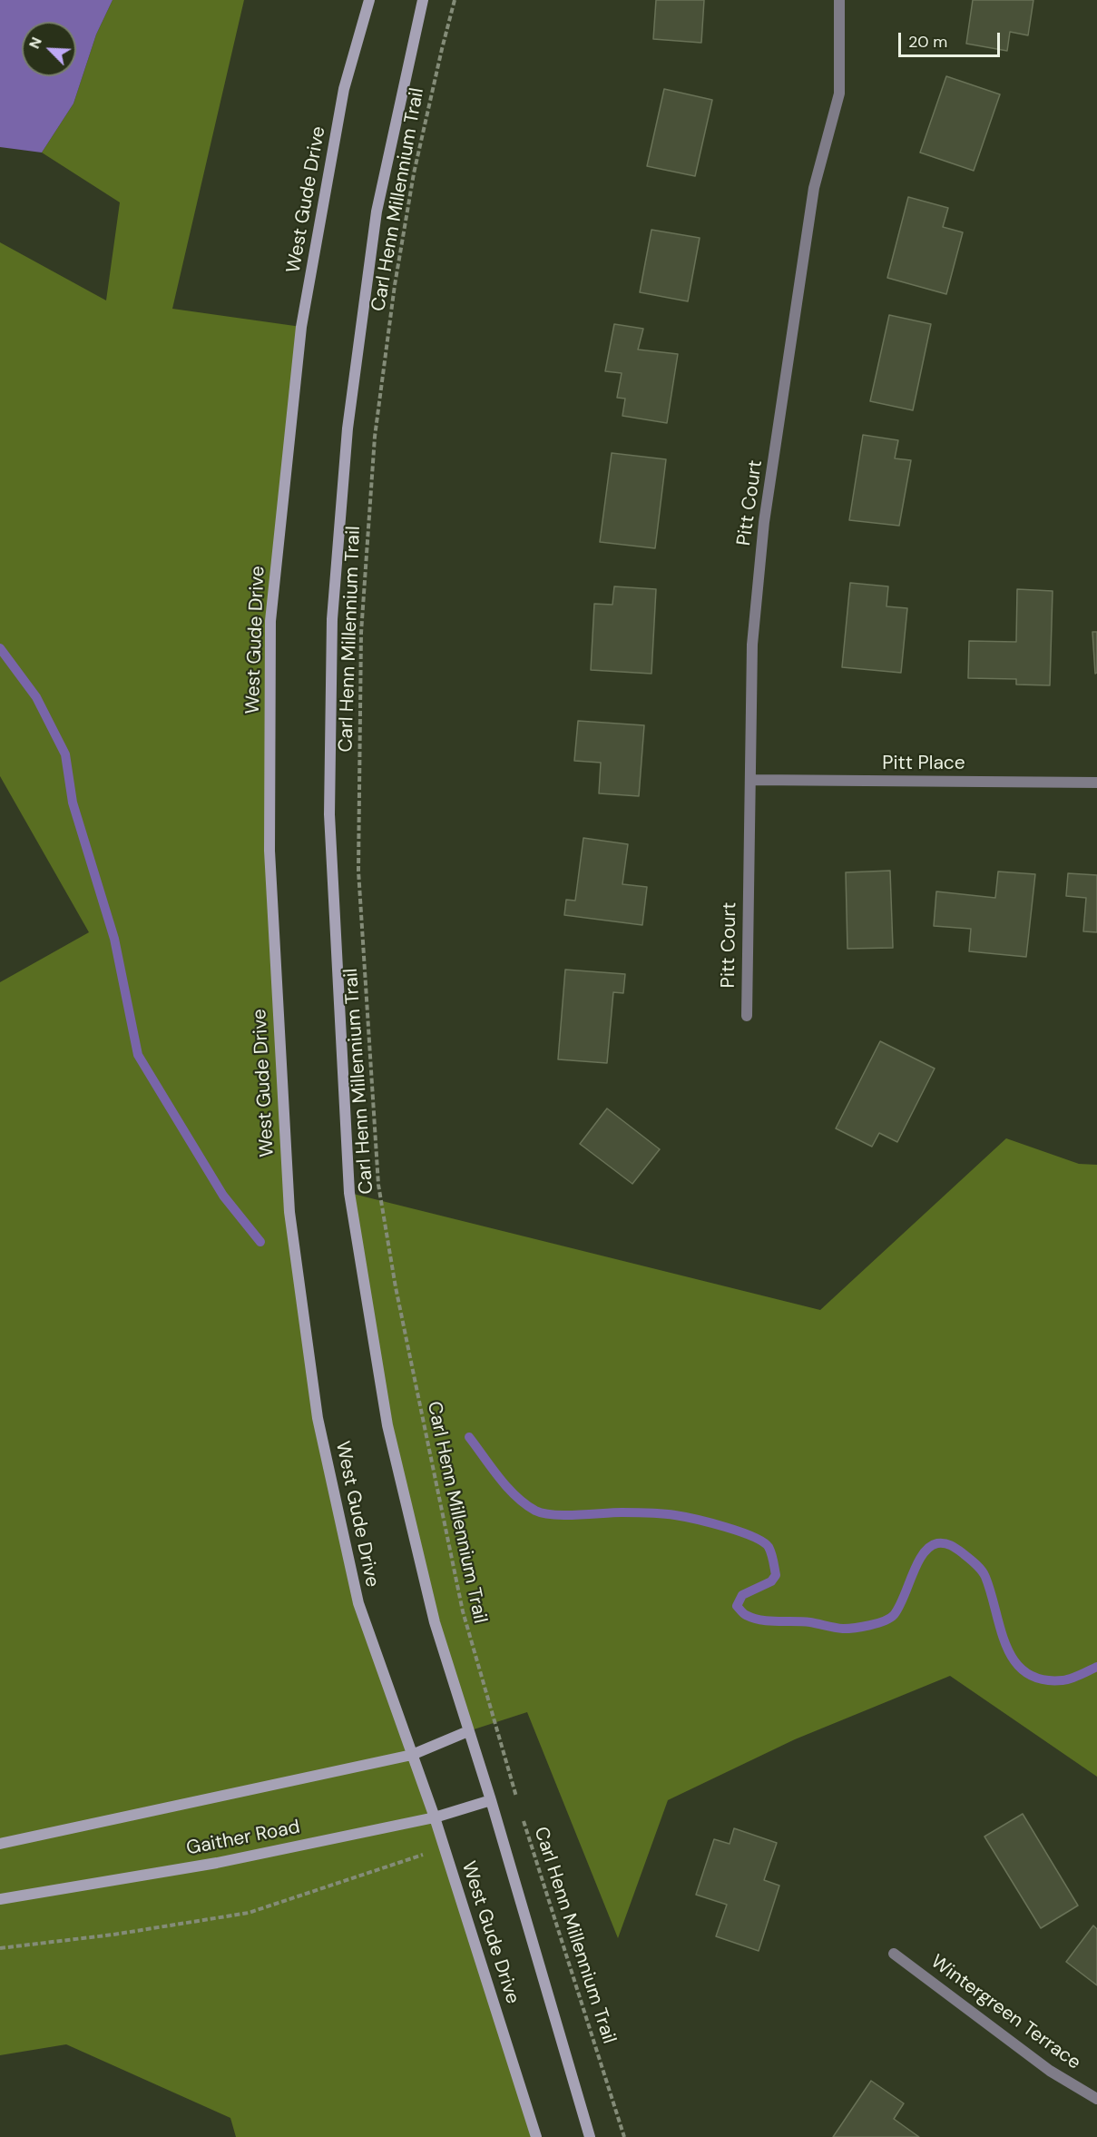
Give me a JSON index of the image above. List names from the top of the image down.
{
  "streets": {
    "main road": ["West Gude Drive", "Gaither Road"],
    "street": ["Pitt Court", "Pitt Place", "Wintergreen Terrace"],
    "path": ["Carl Henn Millennium Trail"]
  },
  "crossings": [
    ["West Gude Drive", "Gaither Road"],
    ["Pitt Court", "Pitt Place"]
  ],
  "scale_bar": "20 m",
  "north": "top left"
}
